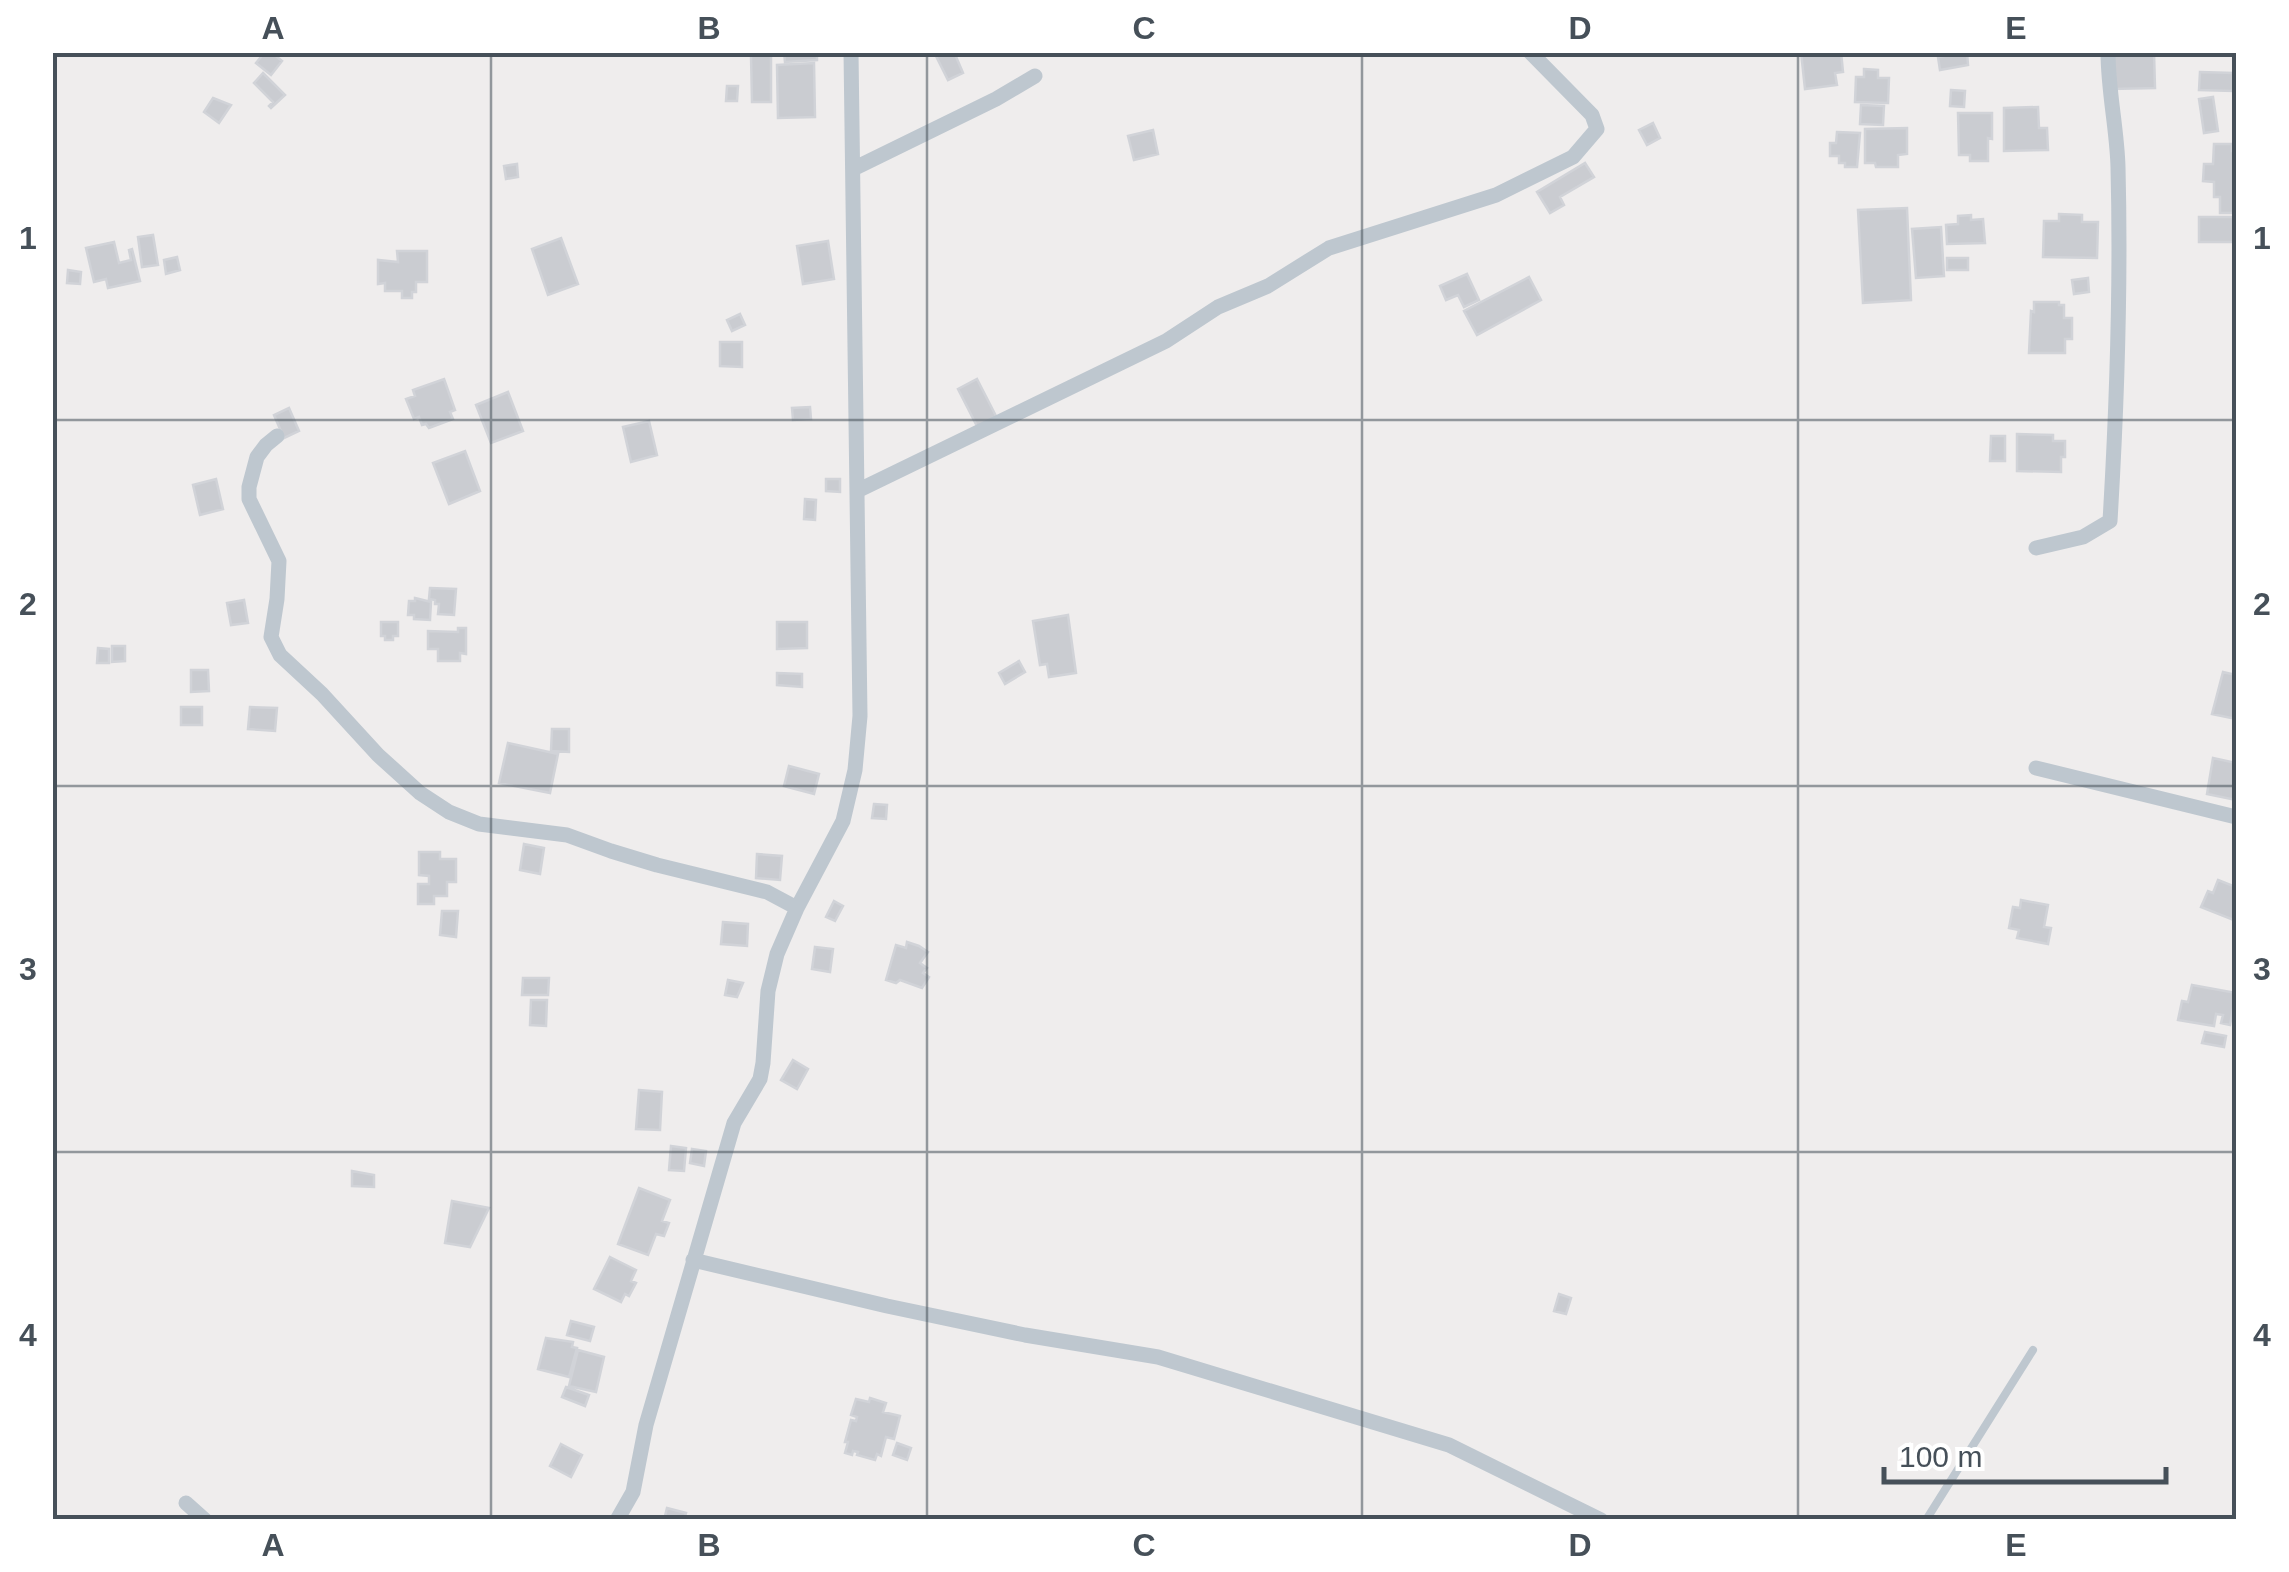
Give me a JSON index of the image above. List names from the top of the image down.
{
  "scale_bar": "100 m",
  "grid": {
    "columns": [
      "A",
      "B",
      "C",
      "D",
      "E"
    ],
    "rows": [
      "1",
      "2",
      "3",
      "4"
    ]
  }
}
